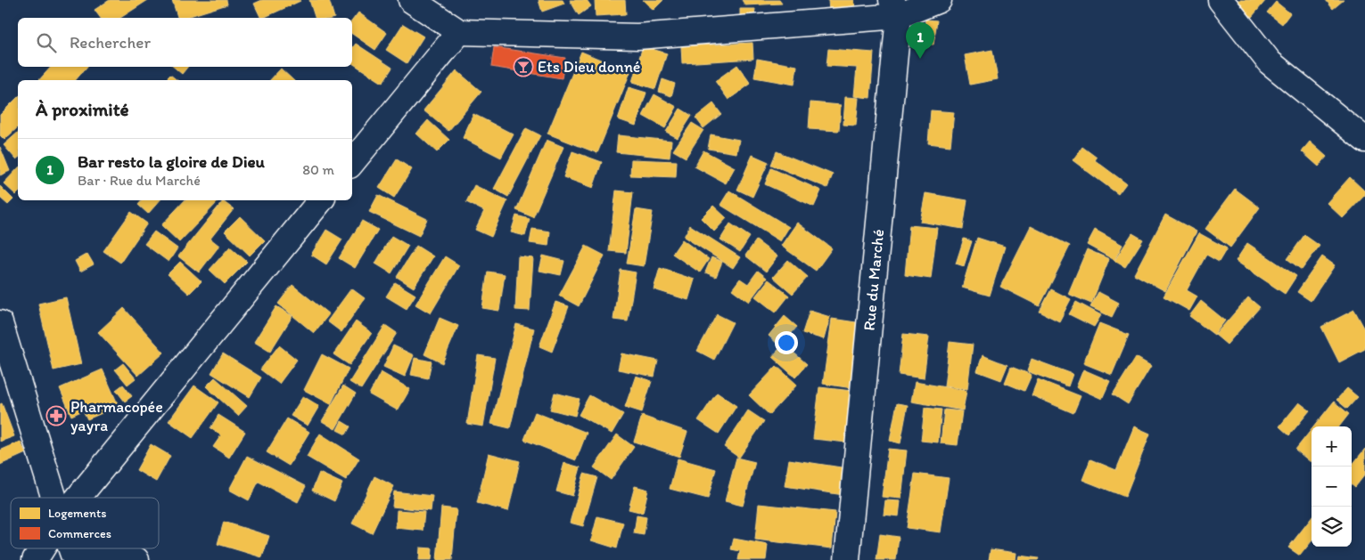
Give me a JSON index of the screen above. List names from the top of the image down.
{
  "streets": {
    "street": ["Rue du Marché"]
  },
  "places": {
    "bar": ["Ets Dieu donné"],
    "pharmacy": ["Pharmacopée yayra"]
  },
  "legend": ["Logements", "Commerces"],
  "page": {
    "search": "Rechercher",
    "pins": "1",
    "heading": "À proximité",
    "list": [
      {
        "mark": "1",
        "name": "Bar resto la gloire de Dieu",
        "note": "Bar · Rue du Marché",
        "value": "80 m"
      }
    ],
    "map_buttons": ["+", "−"]
  }
}
